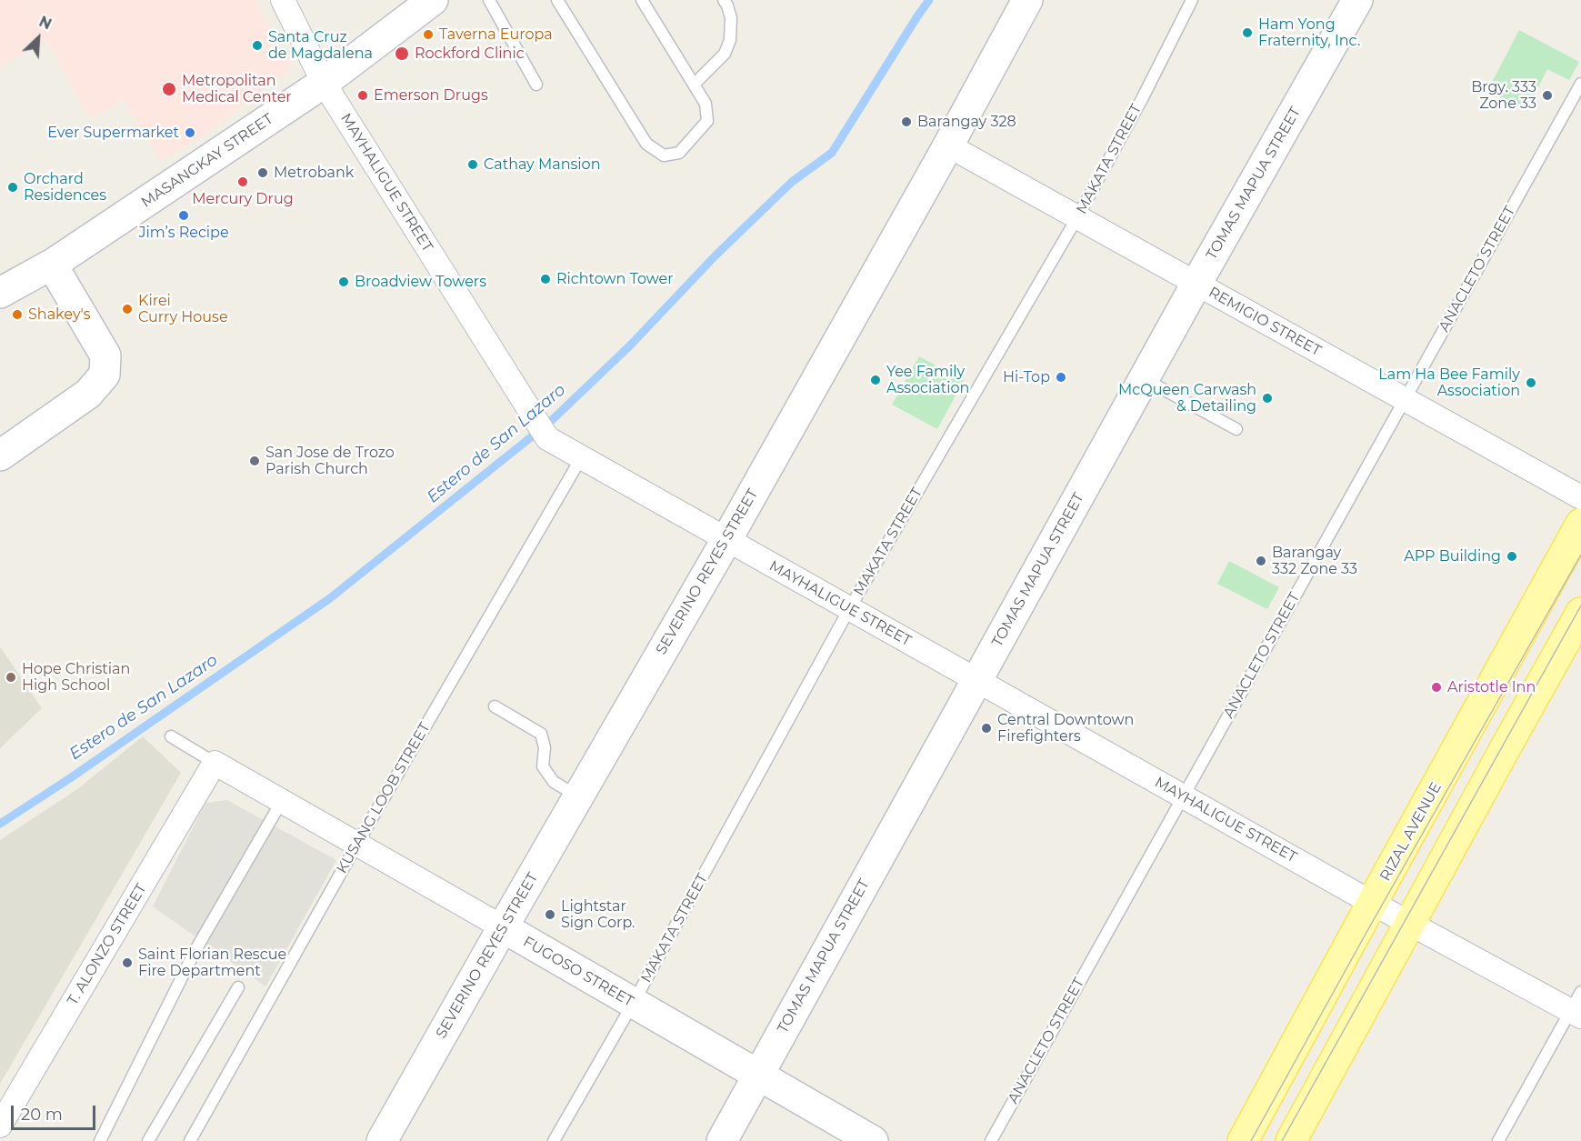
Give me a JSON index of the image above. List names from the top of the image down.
{
  "streets": {
    "main road": ["RIZAL AVENUE"],
    "street": [
      "MASANGKAY STREET",
      "MAYHALIGUE STREET",
      "TOMAS MAPUA STREET",
      "REMIGIO STREET",
      "SEVERINO REYES STREET",
      "T. ALONZO STREET",
      "FUGOSO STREET"
    ],
    "lane": ["MAKATA STREET", "ANACLETO STREET", "KUSANG LOOB STREET"]
  },
  "crossings": [
    ["MAKATA STREET", "MAYHALIGUE STREET"],
    ["MAKATA STREET", "REMIGIO STREET"],
    ["MAKATA STREET", "FUGOSO STREET"],
    ["MASANGKAY STREET", "MAYHALIGUE STREET"],
    ["MAYHALIGUE STREET", "TOMAS MAPUA STREET"],
    ["MAYHALIGUE STREET", "ANACLETO STREET"],
    ["MAYHALIGUE STREET", "SEVERINO REYES STREET"],
    ["MAYHALIGUE STREET", "KUSANG LOOB STREET"],
    ["MAYHALIGUE STREET", "RIZAL AVENUE"],
    ["TOMAS MAPUA STREET", "REMIGIO STREET"],
    ["TOMAS MAPUA STREET", "FUGOSO STREET"],
    ["ANACLETO STREET", "REMIGIO STREET"],
    ["REMIGIO STREET", "SEVERINO REYES STREET"],
    ["SEVERINO REYES STREET", "FUGOSO STREET"],
    ["KUSANG LOOB STREET", "FUGOSO STREET"],
    ["T. ALONZO STREET", "FUGOSO STREET"]
  ],
  "water": ["Estero de San Lazaro"],
  "places": [
    "Ham Yong Fraternity, Inc.",
    "Taverna Europa",
    "Santa Cruz de Magdalena",
    "Rockford Clinic",
    "Metropolitan Medical Center",
    "Emerson Drugs",
    "Brgy. 333 Zone 33",
    "Barangay 328",
    "Ever Supermarket",
    "Cathay Mansion",
    "Metrobank",
    "Mercury Drug",
    "Orchard Residences",
    "Jim’s Recipe",
    "Richtown Tower",
    "Broadview Towers",
    "Kirei Curry House",
    "Shakey's",
    "Hi-Top",
    "Yee Family Association",
    "Lam Ha Bee Family Association",
    "McQueen Carwash & Detailing",
    "San Jose de Trozo Parish Church",
    "APP Building",
    "Barangay 332 Zone 33",
    "Hope Christian High School",
    "Aristotle Inn",
    "Central Downtown Firefighters",
    "Lightstar Sign Corp.",
    "Saint Florian Rescue Fire Department"
  ],
  "scale_bar": "20 m",
  "north": "top right"
}
